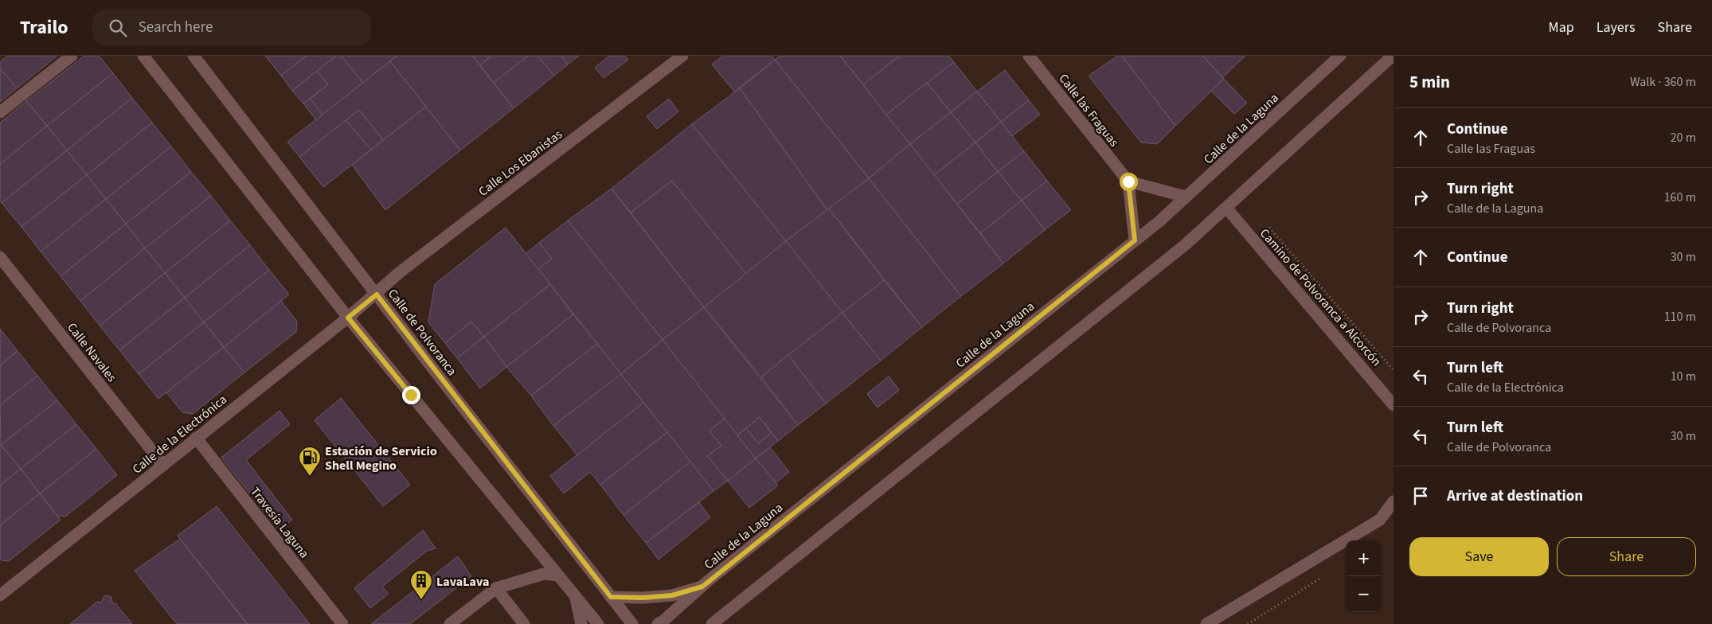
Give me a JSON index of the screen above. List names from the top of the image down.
{
  "streets": {
    "street": [
      "Calle las Fraguas",
      "Calle de la Laguna",
      "Calle Los Ebanistas",
      "Camino de Polvoranca a Alcorcón",
      "Calle de Polvoranca",
      "Calle Navales",
      "Calle de la Electrónica",
      "Travesía Laguna"
    ]
  },
  "crossings": [
    ["Calle Los Ebanistas", "Calle de Polvoranca"],
    ["Calle Los Ebanistas", "Calle de la Electrónica"],
    ["Calle de Polvoranca", "Calle de la Electrónica"],
    ["Calle Navales", "Calle de la Electrónica"],
    ["Calle de la Electrónica", "Travesía Laguna"]
  ],
  "places": {
    "fuel station": ["Estación de Servicio Shell Megino"],
    "building": ["LavaLava"]
  },
  "page": {
    "header": "Trailo",
    "search": "Search here",
    "nav": ["Map", "Layers", "Share"],
    "heading": ["5 min", "Walk · 360 m"],
    "list": [
      ["Continue", "Calle las Fraguas", "20 m"],
      ["Turn right", "Calle de la Laguna", "160 m"],
      ["Continue", "30 m"],
      ["Turn right", "Calle de Polvoranca", "110 m"],
      ["Turn left", "Calle de la Electrónica", "10 m"],
      ["Turn left", "Calle de Polvoranca", "30 m"],
      "Arrive at destination"
    ],
    "buttons": ["Save", "Share"],
    "map_buttons": ["+", "−"]
  }
}
